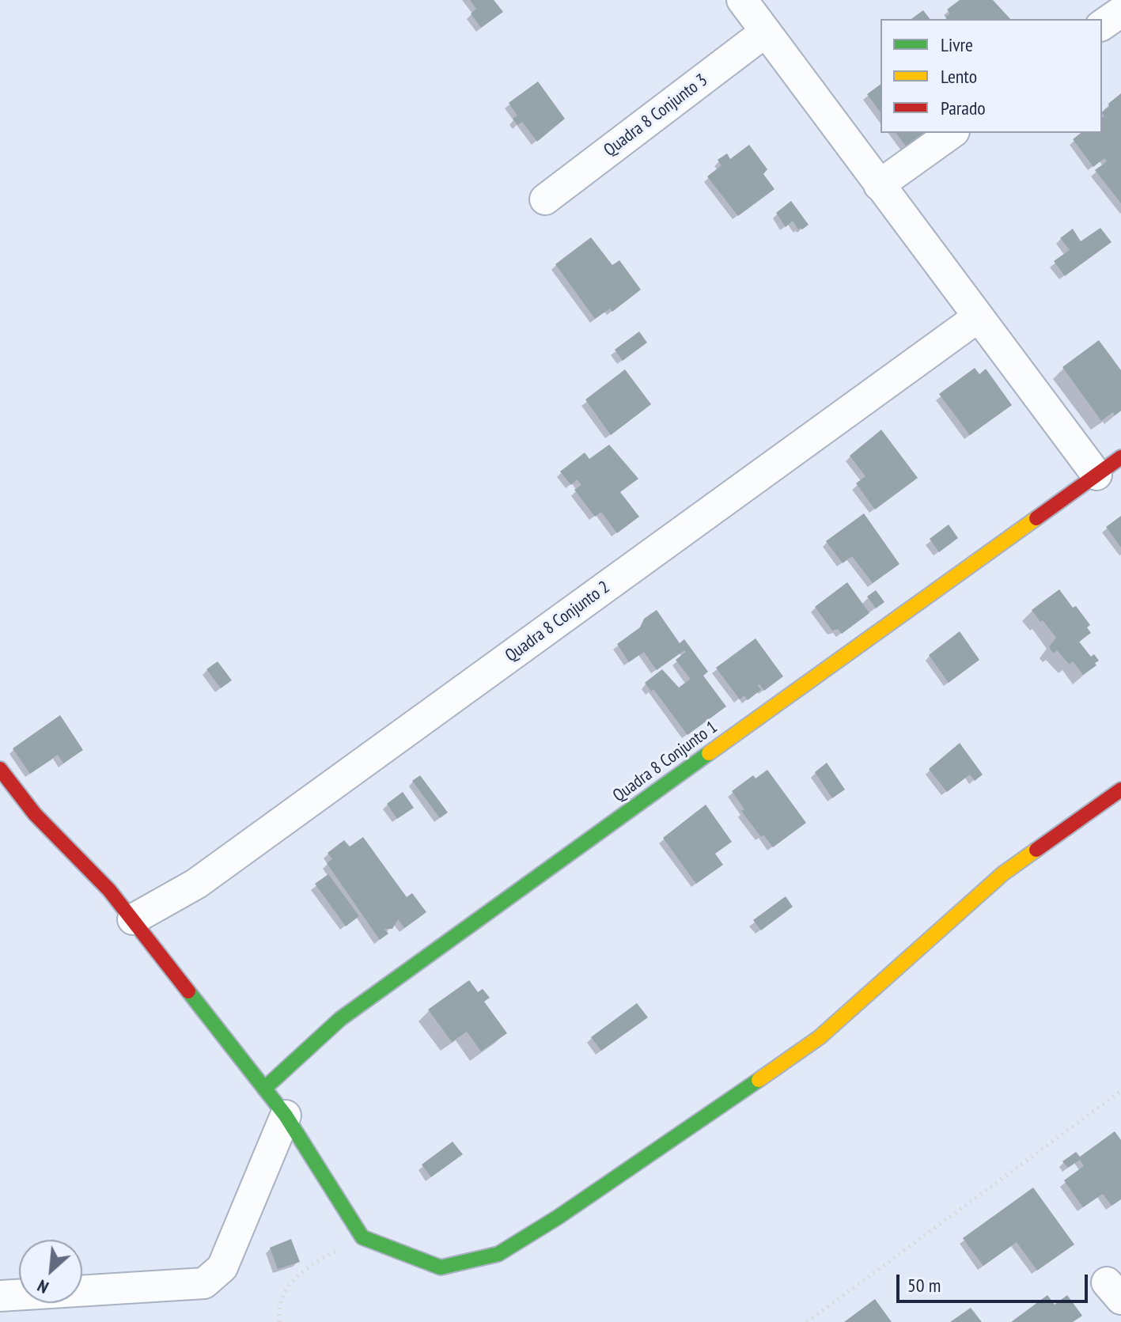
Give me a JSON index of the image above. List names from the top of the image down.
{
  "streets": {
    "street": ["Quadra 8 Conjunto 3", "Quadra 8 Conjunto 2", "Quadra 8 Conjunto 1"]
  },
  "legend": ["Livre", "Lento", "Parado"],
  "scale_bar": "50 m",
  "north": "bottom left"
}
